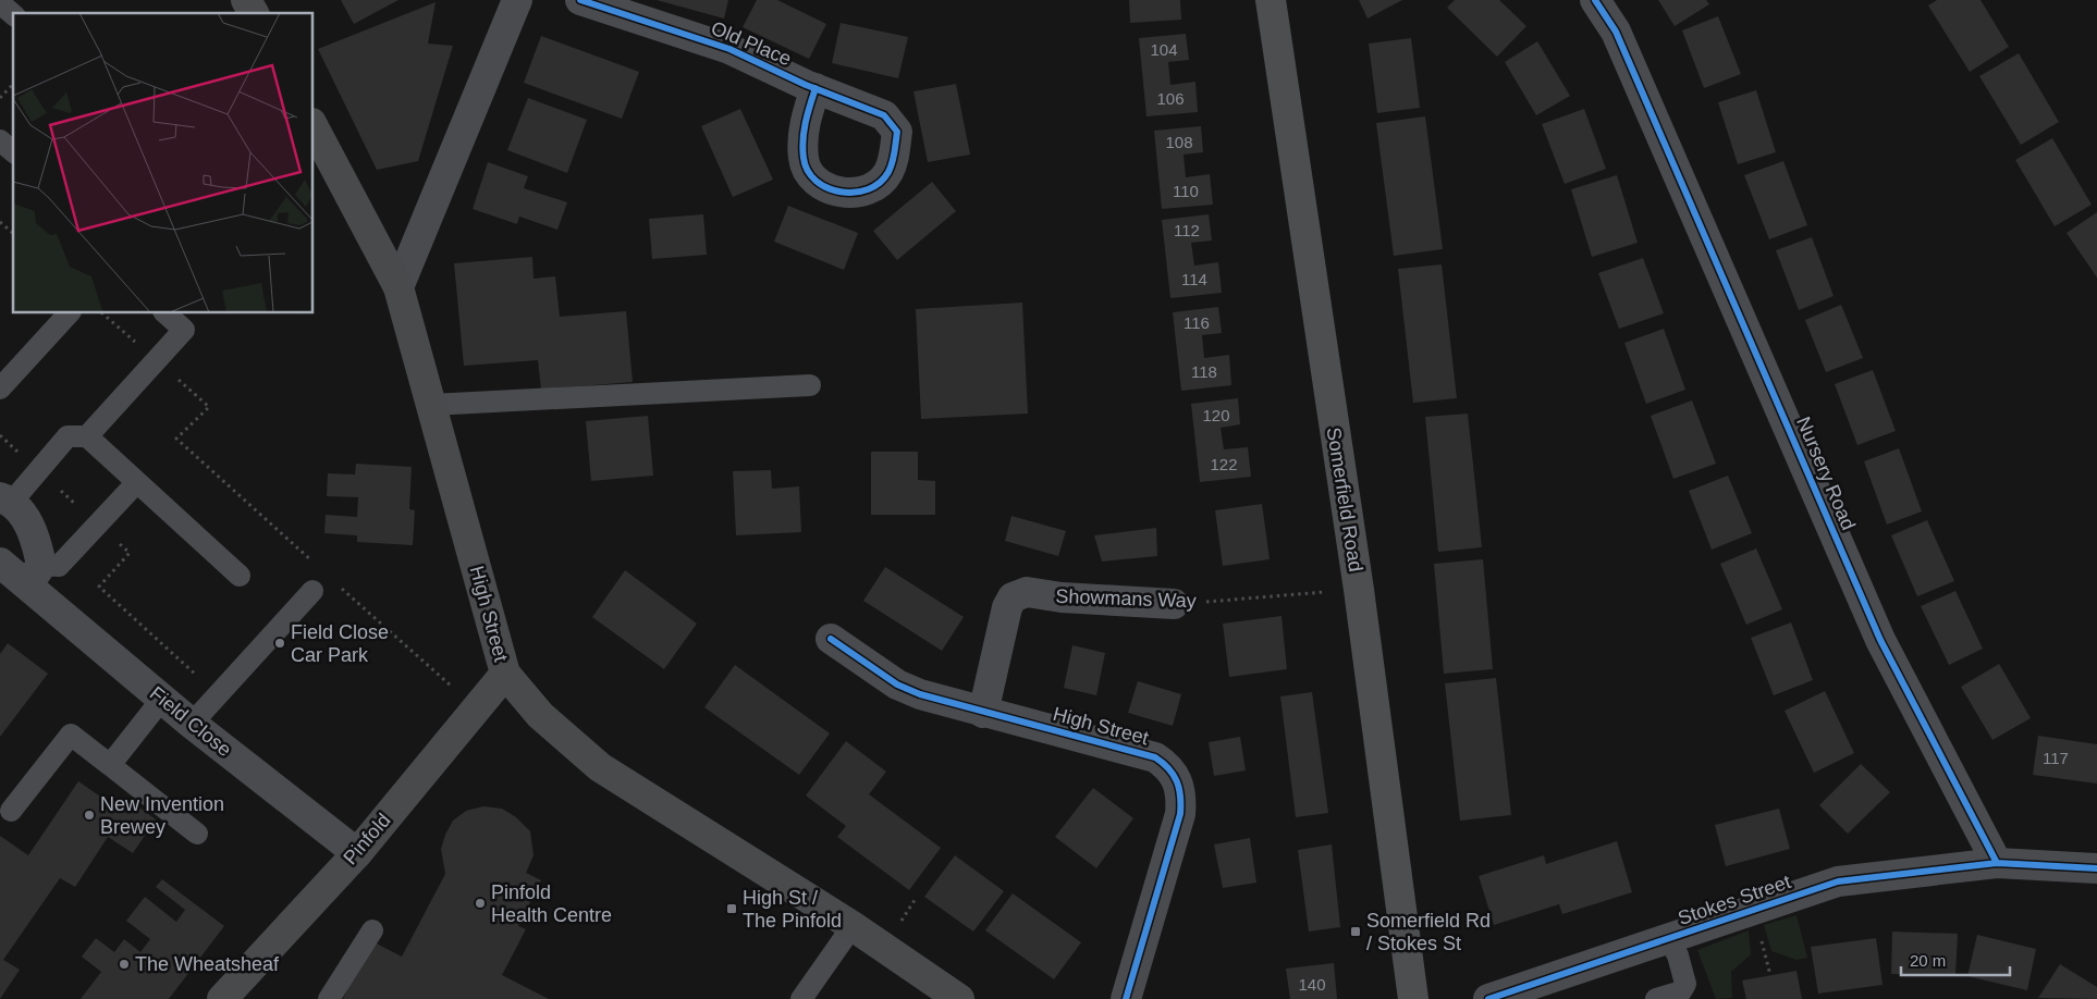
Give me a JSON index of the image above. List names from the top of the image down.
{
  "streets": {
    "highway": ["Somerfield Road"],
    "main road": ["High Street", "Pinfold"],
    "street": [
      "Old Place",
      "Nursery Road",
      "Showmans Way",
      "Field Close",
      "Stokes Street"
    ]
  },
  "crossings": [
    ["Nursery Road", "Stokes Street"],
    ["Somerfield Road", "Showmans Way"],
    ["Showmans Way", "High Street"],
    ["High Street", "Pinfold"],
    ["Field Close", "Pinfold"]
  ],
  "places": {
    "other": [
      "Field Close Car Park",
      "New Invention Brewey",
      "Pinfold Health Centre",
      "The Wheatsheaf"
    ],
    "transit": ["High St / The Pinfold", "Somerfield Rd / Stokes St"]
  },
  "house_numbers": [
    "104",
    "106",
    "108",
    "110",
    "112",
    "114",
    "116",
    "118",
    "120",
    "122",
    "117",
    "140"
  ],
  "scale_bar": "20 m"
}
